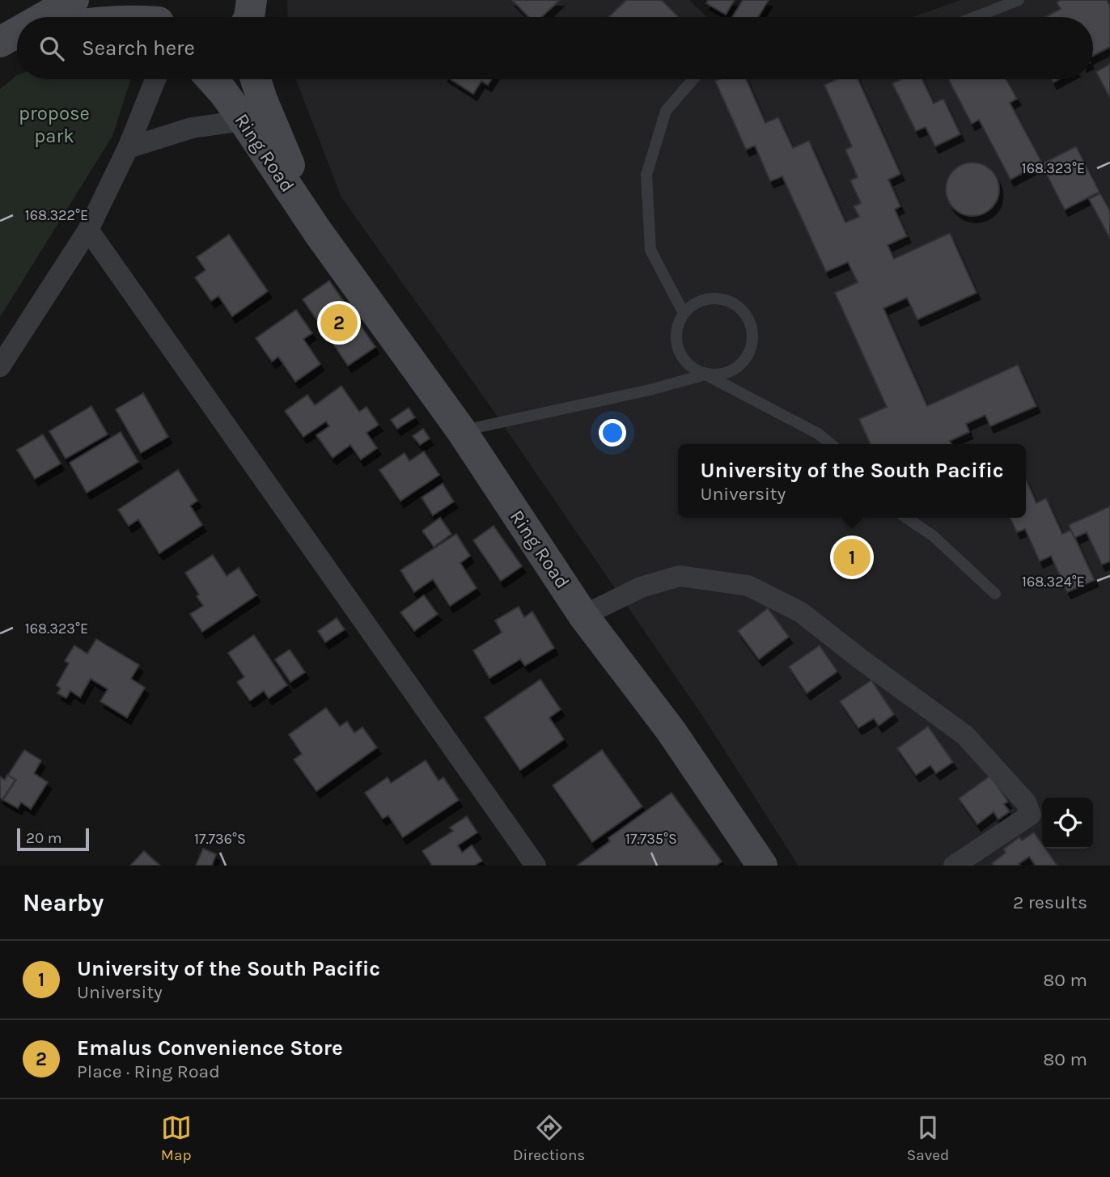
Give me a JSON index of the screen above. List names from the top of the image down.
{
  "streets": {
    "main road": ["Ring Road"]
  },
  "parks": ["propose park"],
  "scale_bar": "20 m",
  "page": {
    "search": "Search here",
    "pins": ["2", "1"],
    "popup": ["University of the South Pacific", "University"],
    "scale": "20 m",
    "heading": ["Nearby", "2 results"],
    "list": [
      {
        "mark": "1",
        "name": "University of the South Pacific",
        "note": "University",
        "value": "80 m"
      },
      {
        "mark": "2",
        "name": "Emalus Convenience Store",
        "note": "Place · Ring Road",
        "value": "80 m"
      }
    ],
    "nav": ["Map", "Directions", "Saved"]
  },
  "coordinates": [
    "168.323°E",
    "168.322°E",
    "168.324°E",
    "17.736°S",
    "17.735°S"
  ]
}
